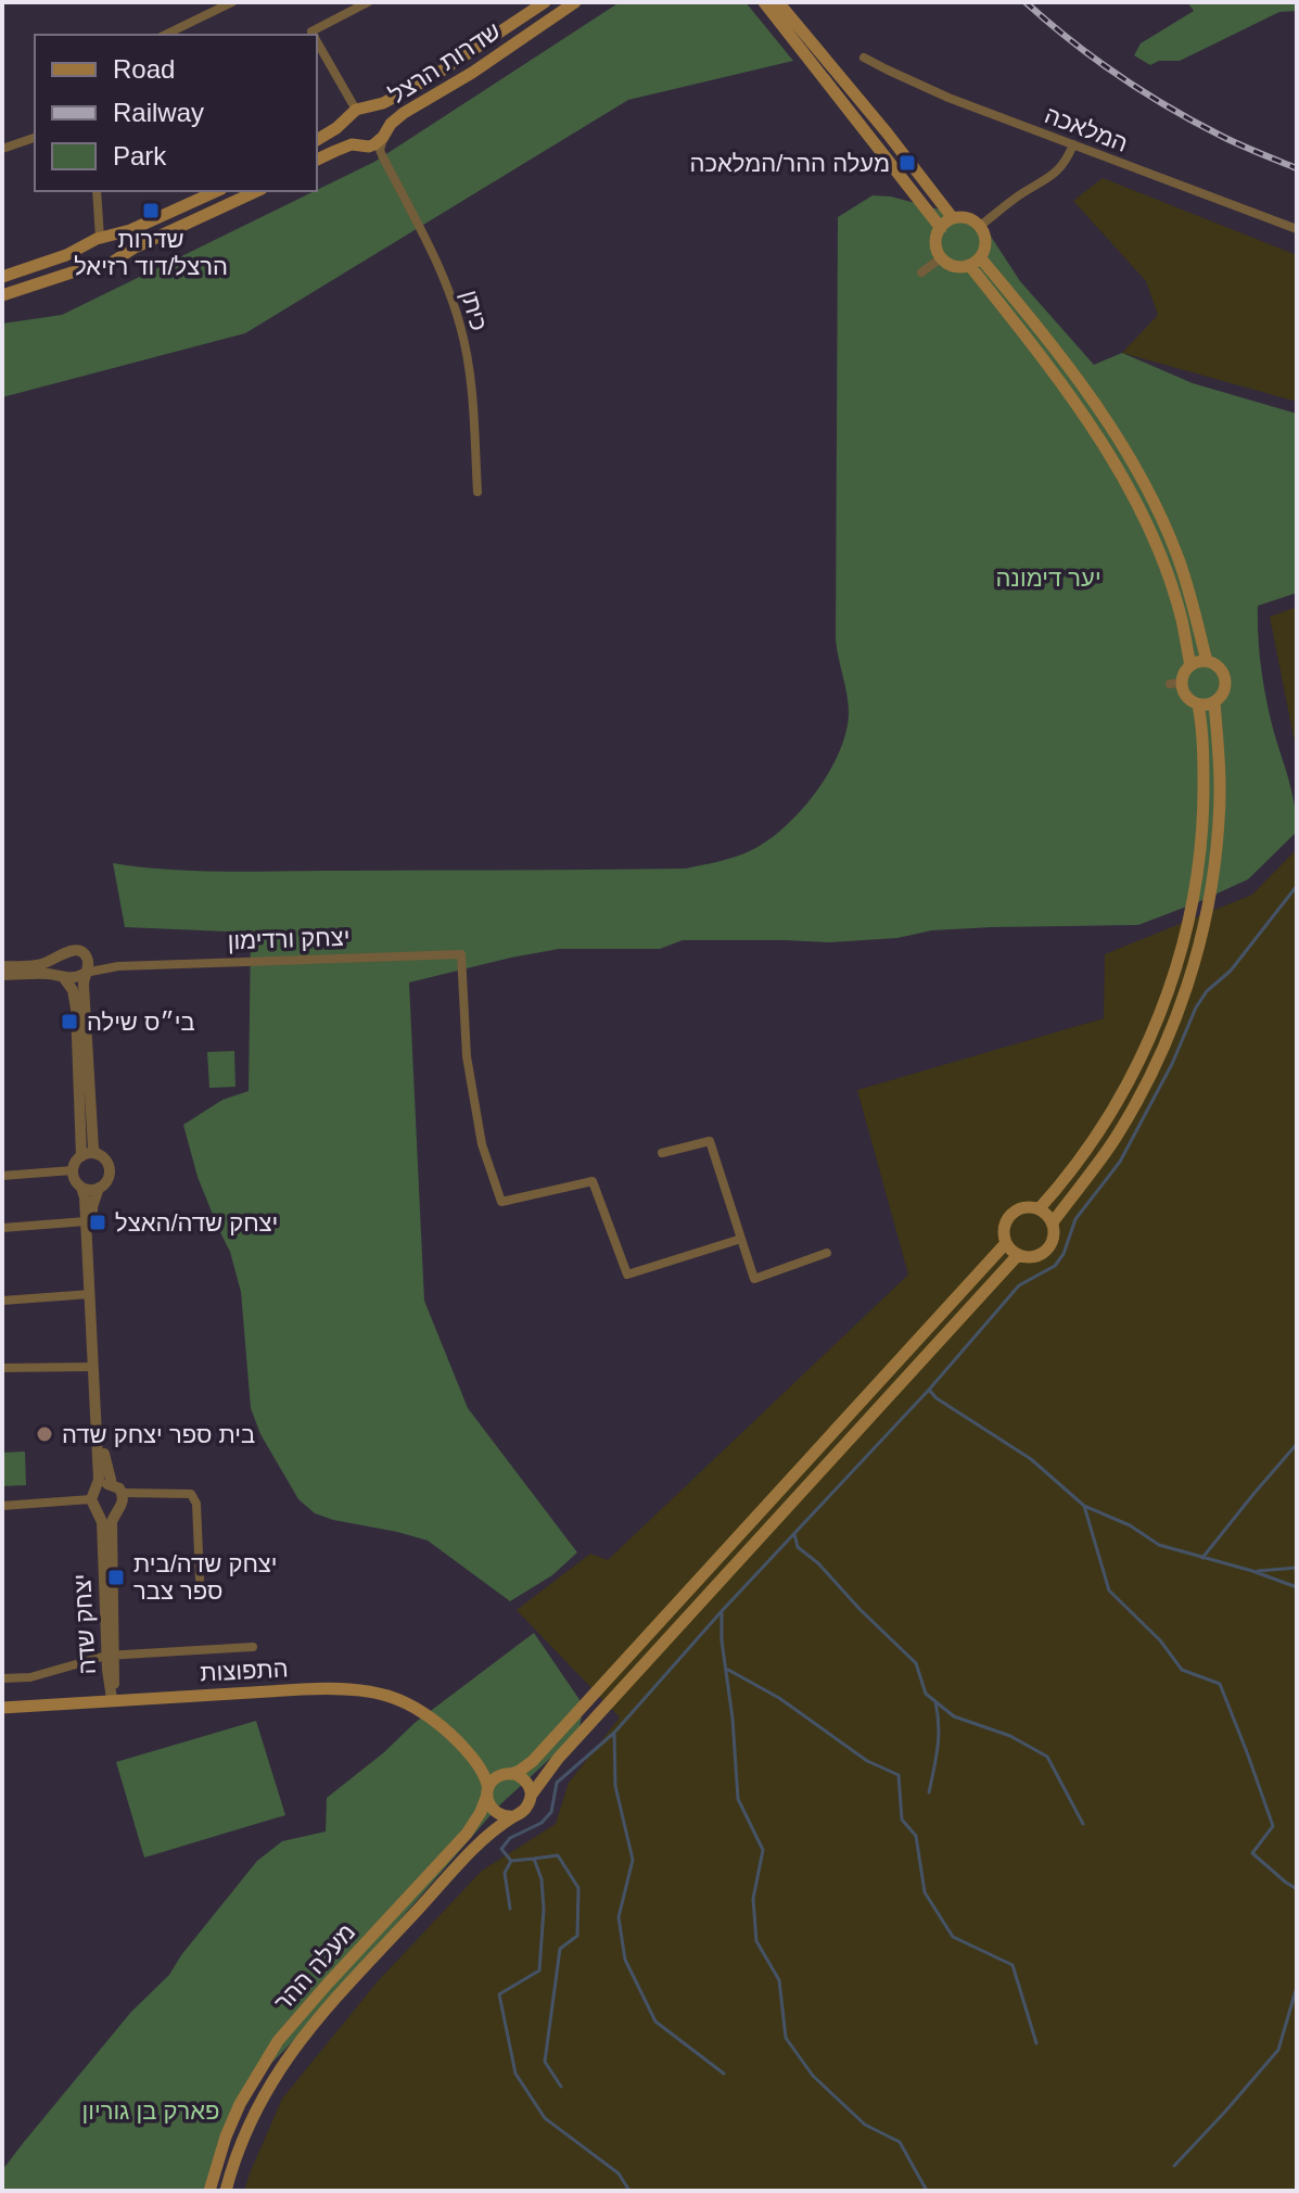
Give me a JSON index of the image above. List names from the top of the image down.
{
  "streets": {
    "main road": ["שדרות הרצל", "התפוצות", "מעלה ההר"],
    "street": [
      "המלאכה",
      "כיתן",
      "יצחק ורדימון",
      "יצחק שדה"
    ]
  },
  "crossings": [
    ["שדרות הרצל", "כיתן"],
    ["יצחק שדה", "התפוצות"],
    ["התפוצות", "מעלה ההר"]
  ],
  "parks": ["יער דימונה", "פארק בן גוריון"],
  "places": {
    "transit": [
      "מעלה ההר/המלאכה",
      "שדרות הרצל/דוד רזיאל",
      "בי״ס שילה",
      "יצחק שדה/האצל",
      "יצחק שדה/בית ספר צבר"
    ],
    "other": ["בית ספר יצחק שדה"]
  },
  "legend": ["Road", "Railway", "Park"]
}
